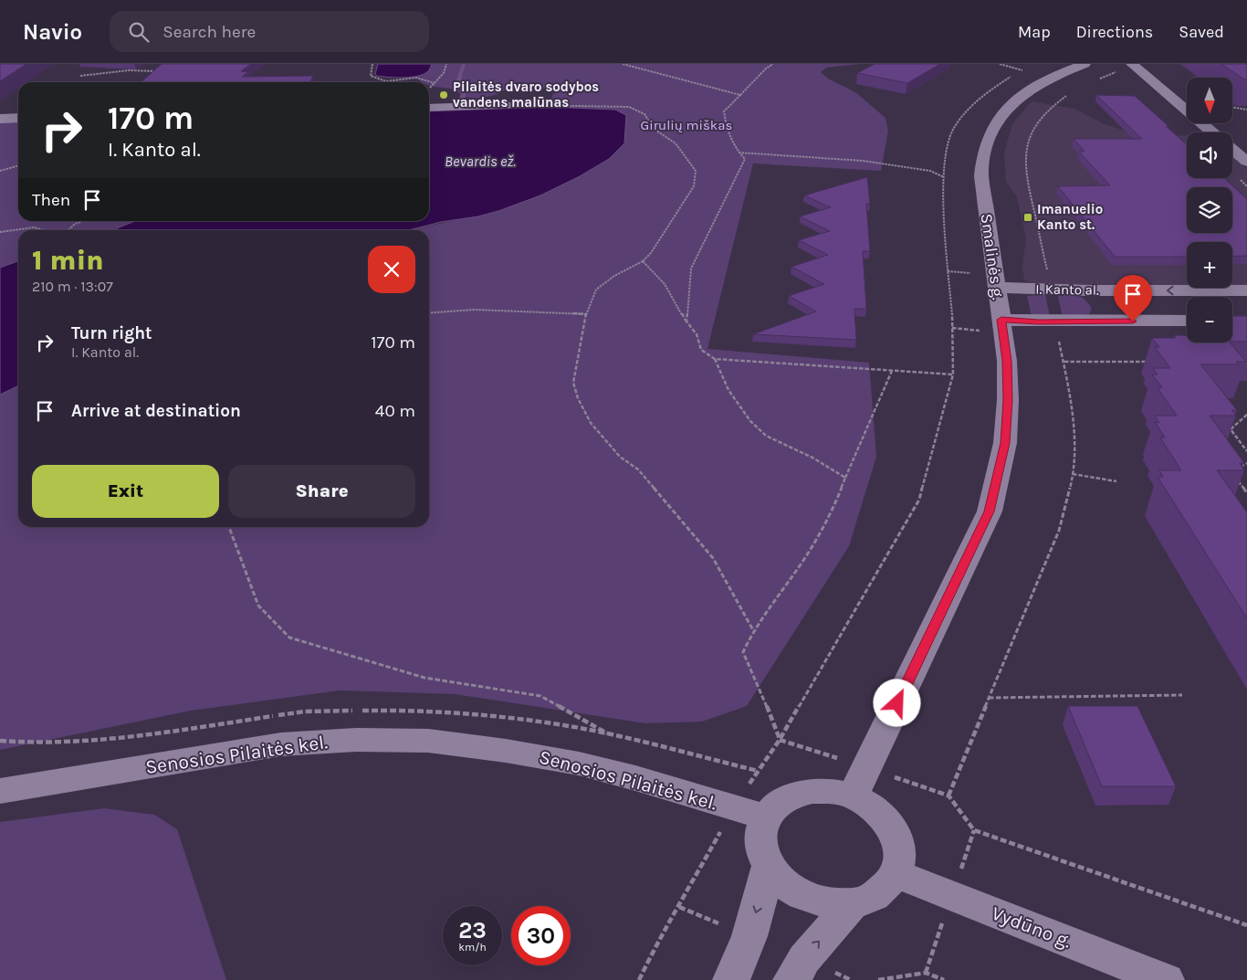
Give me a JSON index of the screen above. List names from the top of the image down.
{
  "streets": {
    "street": [
      "Smalinės g.",
      "I. Kanto al.",
      "Senosios Pilaitės kel.",
      "Vydūno g."
    ]
  },
  "crossings": [
    ["Smalinės g.", "I. Kanto al."],
    ["Smalinės g.", "Senosios Pilaitės kel."],
    ["Smalinės g.", "Vydūno g."],
    ["Senosios Pilaitės kel.", "Vydūno g."]
  ],
  "water": ["Bevardis ež."],
  "parks": ["Girulių miškas"],
  "places": {
    "other": ["Pilaitės dvaro sodybos vandens malūnas"],
    "transit": ["Imanuelio Kanto st."]
  },
  "north": "bottom",
  "page": {
    "header": "Navio",
    "search": "Search here",
    "nav": ["Map", "Directions", "Saved"],
    "map_buttons": ["+", "−"],
    "turn": ["170 m", "I. Kanto al."],
    "then": "Then",
    "heading": ["1 min", "210 m · 13:07"],
    "list": [
      {
        "name": "Turn right",
        "note": "I. Kanto al.",
        "value": "170 m"
      },
      {
        "name": "Arrive at destination",
        "value": "40 m"
      }
    ],
    "buttons": ["Exit", "Share"],
    "speed": "23 km/h",
    "limit": "30"
  }
}
